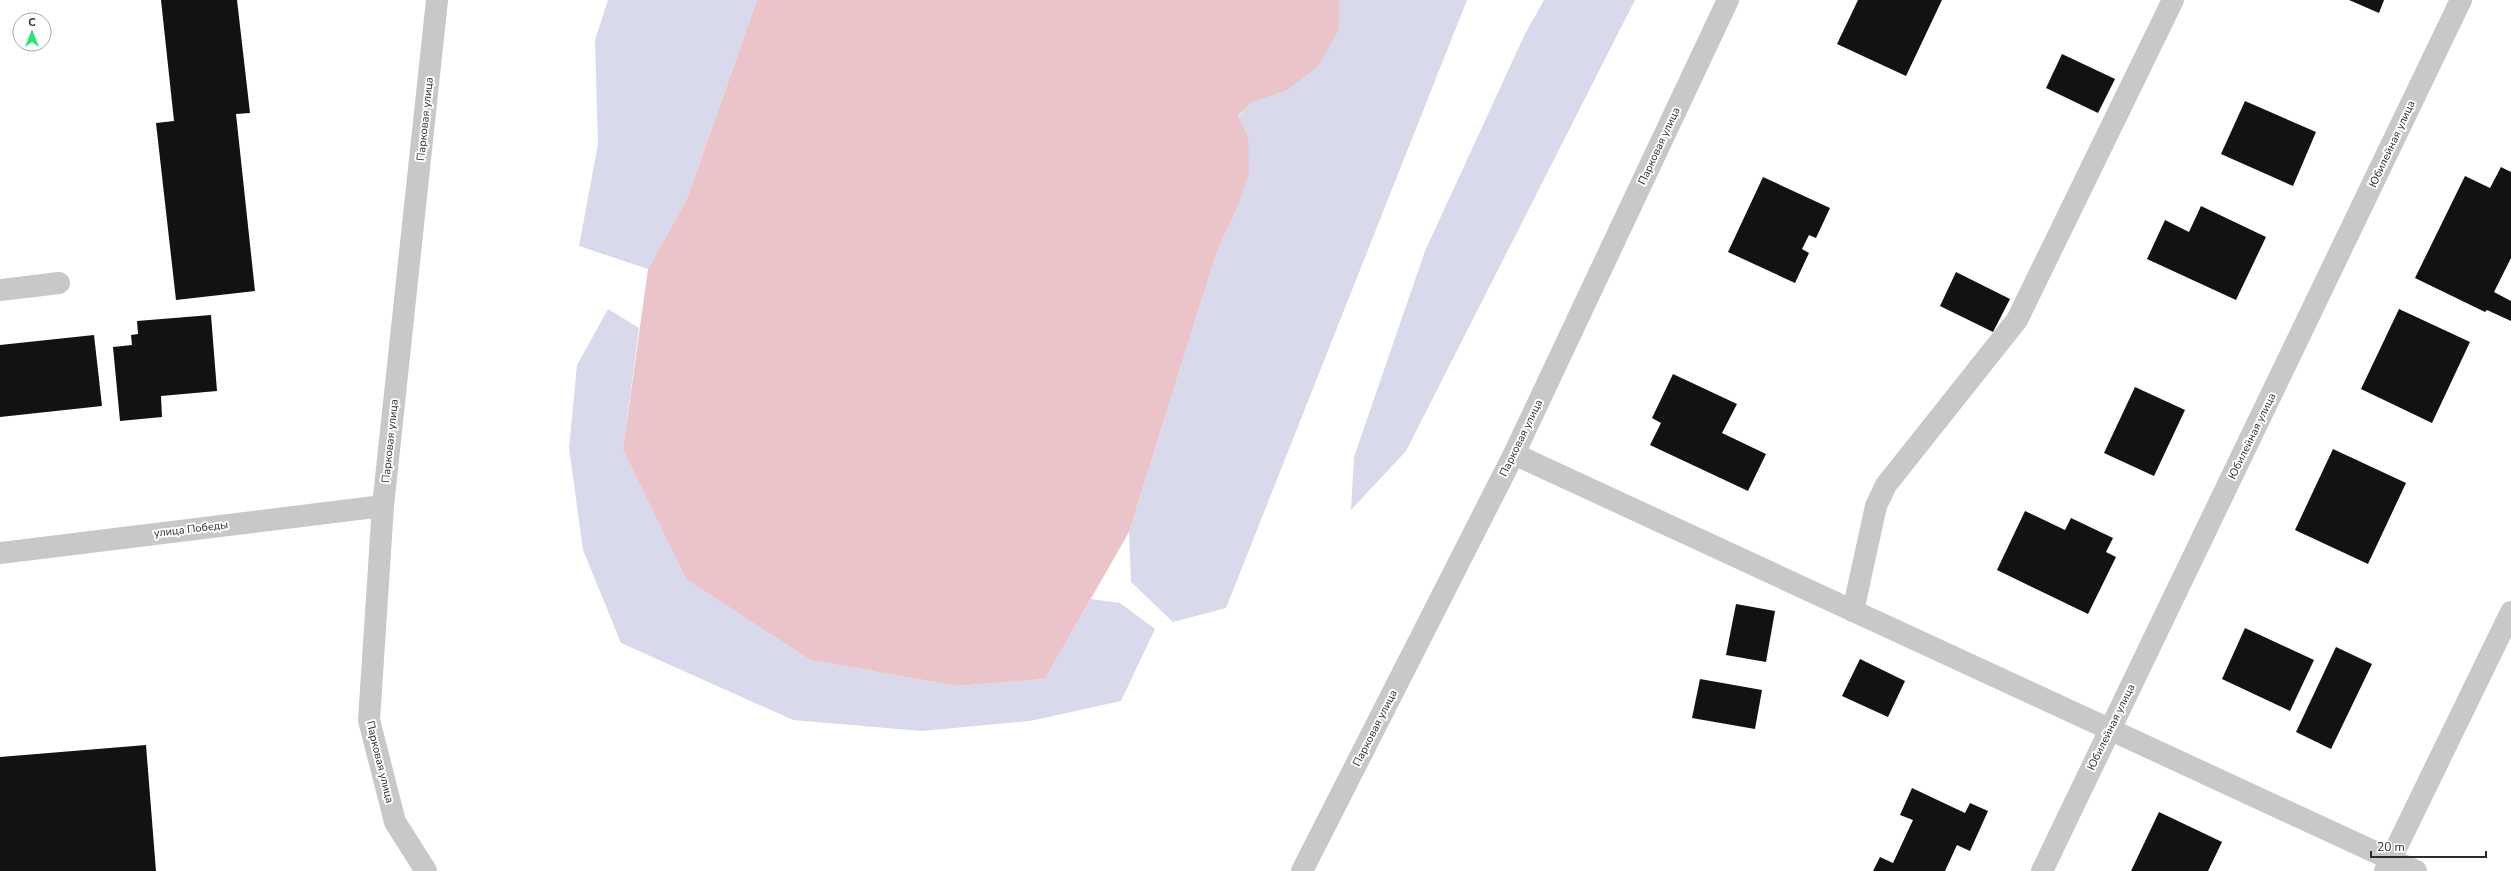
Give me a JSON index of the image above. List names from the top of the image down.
{
  "streets": {
    "street": ["Парковая улица", "Юбилейная улица", "улица Победы"]
  },
  "crossings": [
    ["Парковая улица", "улица Победы"]
  ],
  "scale_bar": "20 m",
  "north": "top"
}
